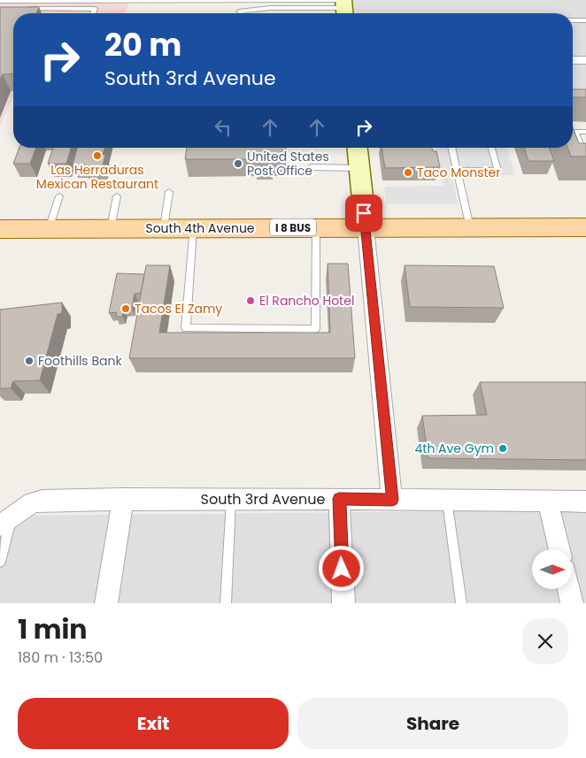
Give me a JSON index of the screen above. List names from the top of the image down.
{
  "streets": {
    "main road": ["I 8 BUS", "South 4th Avenue"],
    "street": ["South 3rd Avenue"]
  },
  "places": [
    "Las Herraduras Mexican Restaurant",
    "United States Post Office",
    "Taco Monster",
    "El Rancho Hotel",
    "Tacos El Zamy",
    "Foothills Bank",
    "4th Ave Gym"
  ],
  "north": "right",
  "page": {
    "turn": ["20 m", "South 3rd Avenue"],
    "heading": ["1 min", "180 m · 13:50"],
    "buttons": ["Exit", "Share"]
  }
}
